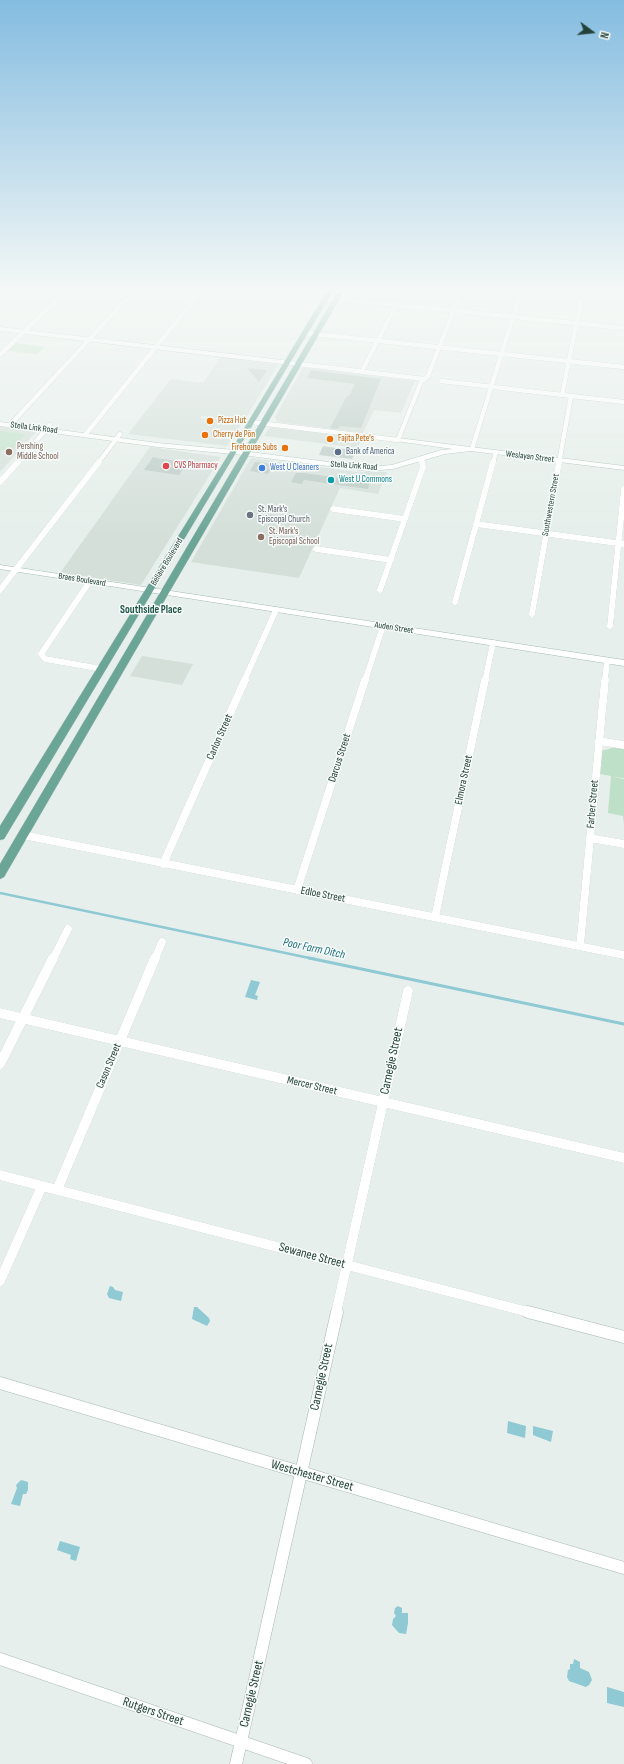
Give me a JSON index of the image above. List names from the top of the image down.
{
  "streets": {
    "main road": ["Bellaire Boulevard"],
    "street": [
      "Stella Link Road",
      "Weslayan Street",
      "Southwestern Street",
      "Braes Boulevard",
      "Auden Street",
      "Carlon Street",
      "Darcus Street",
      "Elmora Street",
      "Farber Street",
      "Edloe Street",
      "Carnegie Street",
      "Cason Street",
      "Mercer Street",
      "Sewanee Street",
      "Westchester Street",
      "Rutgers Street"
    ]
  },
  "crossings": [
    ["Stella Link Road", "Weslayan Street"],
    ["Stella Link Road", "Bellaire Boulevard"],
    ["Weslayan Street", "Southwestern Street"],
    ["Weslayan Street", "Bellaire Boulevard"],
    ["Bellaire Boulevard", "Braes Boulevard"],
    ["Bellaire Boulevard", "Auden Street"],
    ["Bellaire Boulevard", "Edloe Street"],
    ["Braes Boulevard", "Auden Street"],
    ["Auden Street", "Carlon Street"],
    ["Auden Street", "Darcus Street"],
    ["Auden Street", "Elmora Street"],
    ["Auden Street", "Farber Street"],
    ["Carlon Street", "Edloe Street"],
    ["Darcus Street", "Edloe Street"],
    ["Elmora Street", "Edloe Street"],
    ["Farber Street", "Edloe Street"],
    ["Carnegie Street", "Mercer Street"],
    ["Carnegie Street", "Sewanee Street"],
    ["Carnegie Street", "Westchester Street"],
    ["Carnegie Street", "Rutgers Street"],
    ["Cason Street", "Mercer Street"],
    ["Cason Street", "Sewanee Street"]
  ],
  "districts": ["Southside Place"],
  "water": ["Poor Farm Ditch"],
  "places": [
    "Pizza Hut",
    "Cherry de Pön",
    "Fajita Pete's",
    "Firehouse Subs",
    "Pershing Middle School",
    "Bank of America",
    "CVS Pharmacy",
    "West U Cleaners",
    "West U Commons",
    "St. Mark's Episcopal Church",
    "St. Mark's Episcopal School"
  ],
  "north": "right"
}
